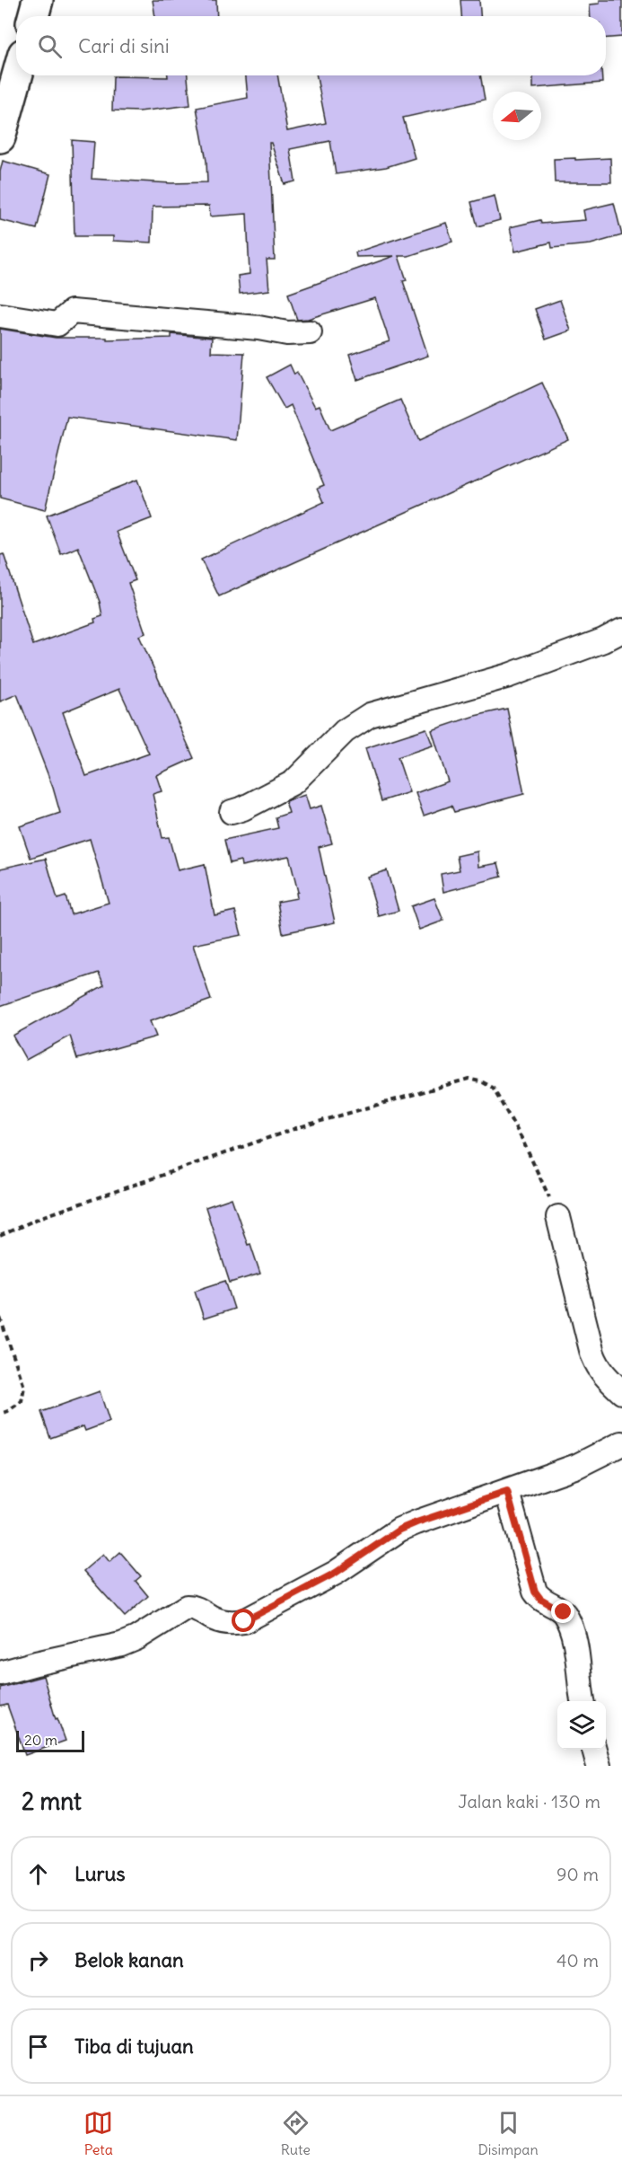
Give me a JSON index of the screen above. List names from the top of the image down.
{
  "scale_bar": "20 m",
  "north": "left",
  "page": {
    "search": "Cari di sini",
    "scale": "20 m",
    "heading": ["2 mnt", "Jalan kaki · 130 m"],
    "list": [
      ["Lurus", "90 m"],
      ["Belok kanan", "40 m"],
      "Tiba di tujuan"
    ],
    "nav": ["Peta", "Rute", "Disimpan"]
  }
}
